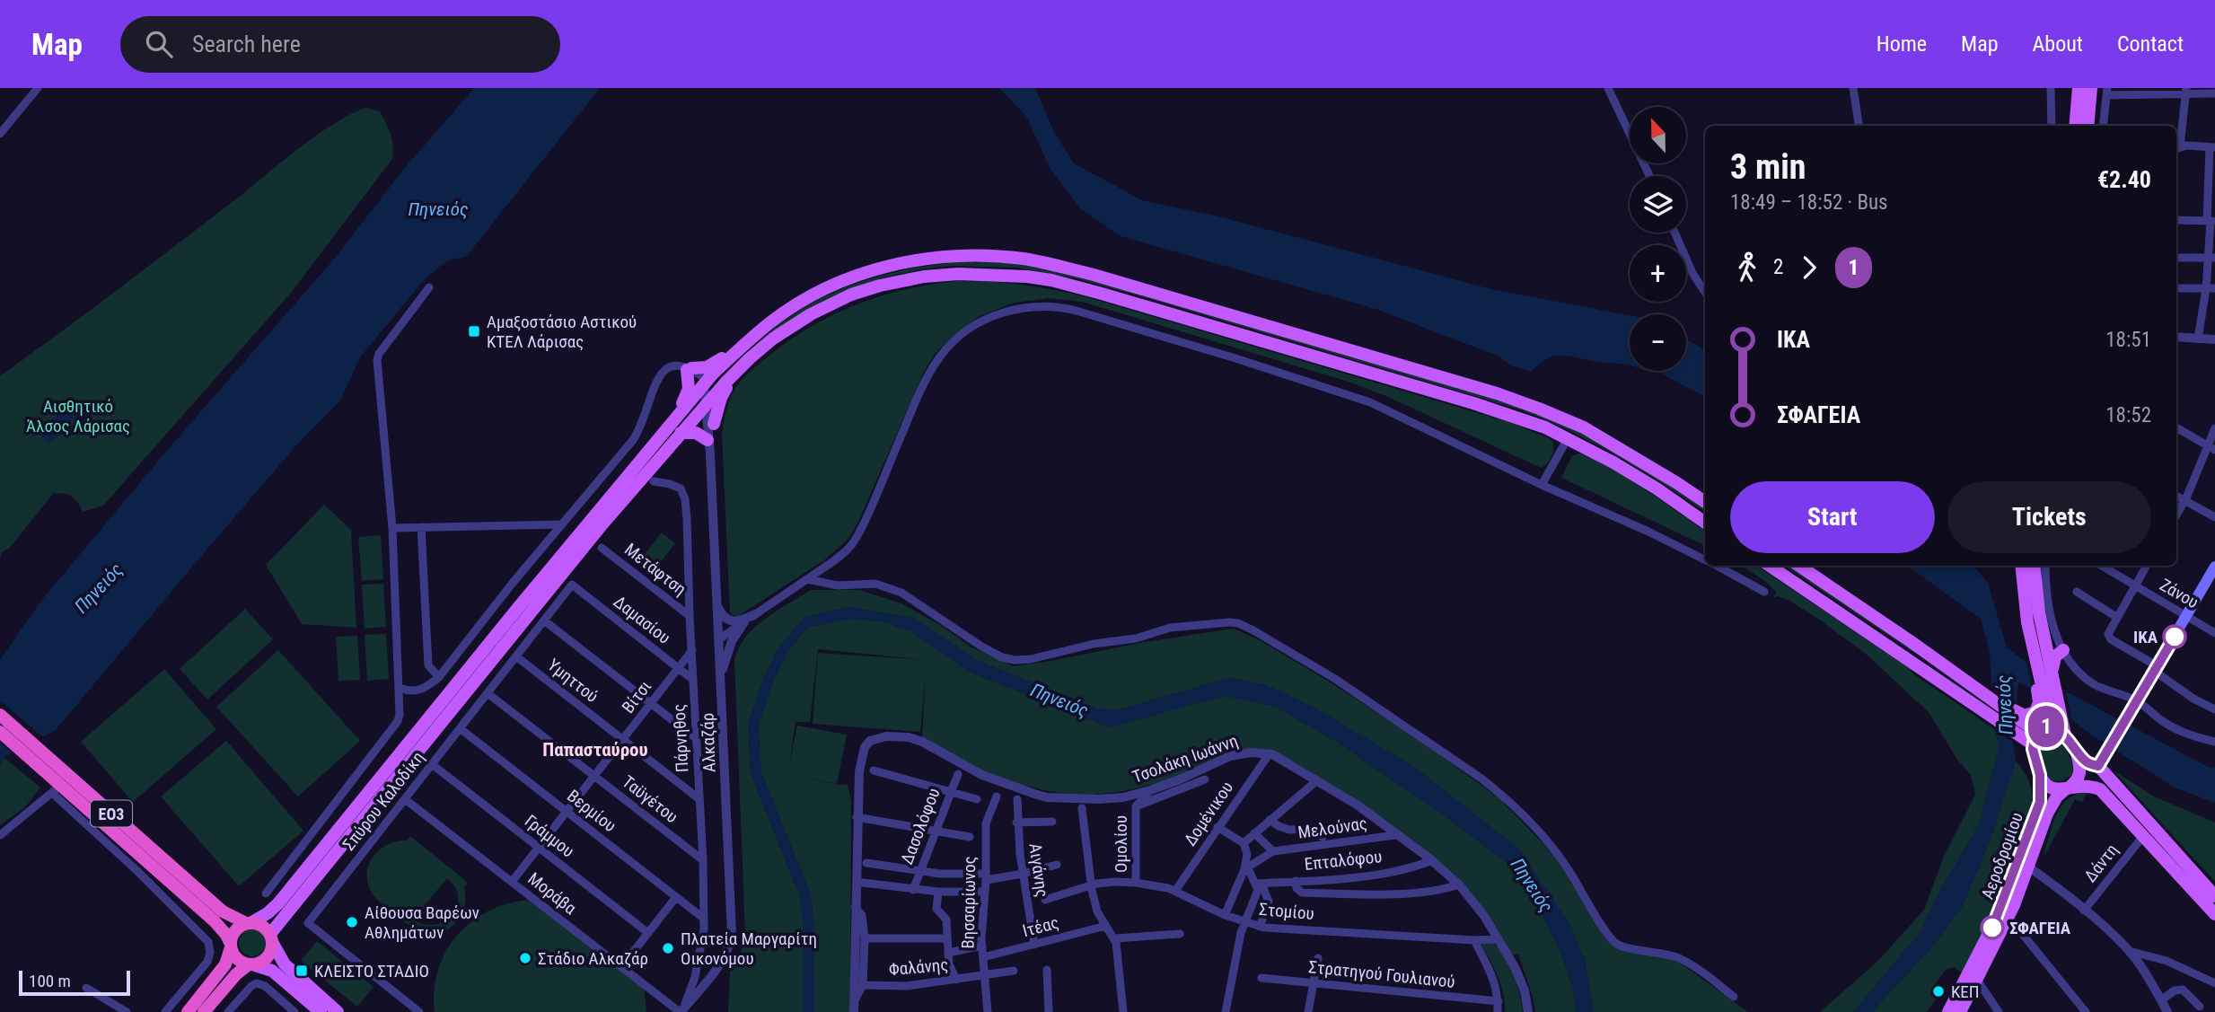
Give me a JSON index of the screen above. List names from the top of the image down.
{
  "streets": {
    "highway": ["ΕΟ3"],
    "main road": ["Αεροδρομίου"],
    "street": [
      "Μετάφτση",
      "Ζάνου",
      "Δαμασίου",
      "Υμηττού",
      "Βίτσι",
      "Πάρνηθος",
      "Αλκαζάρ",
      "Τσολάκη Ιωάννη",
      "Ταϋγέτου",
      "Σπύρου Καλοδίκη",
      "Βερμίου",
      "Δομένικου",
      "Δασολόφου",
      "Μελούνας",
      "Γράμμου",
      "Ομολίου",
      "Επταλόφου",
      "Δάντη",
      "Αιγάνης",
      "Μοράβα",
      "Βησσαρίωνος",
      "Στομίου",
      "Ιτέας",
      "Φαλάνης",
      "Στρατηγού Γουλιανού"
    ]
  },
  "crossings": [
    ["Μετάφτση", "Πάρνηθος"],
    ["Δαμασίου", "Βίτσι"],
    ["Δαμασίου", "Πάρνηθος"],
    ["Δαμασίου", "Σπύρου Καλοδίκη"],
    ["Υμηττού", "Βίτσι"],
    ["Υμηττού", "Πάρνηθος"],
    ["Υμηττού", "Σπύρου Καλοδίκη"],
    ["Βίτσι", "Πάρνηθος"],
    ["Βίτσι", "Ταϋγέτου"],
    ["Βίτσι", "Βερμίου"],
    ["Βίτσι", "Γράμμου"],
    ["Βίτσι", "Μοράβα"],
    ["Πάρνηθος", "Αλκαζάρ"],
    ["Πάρνηθος", "Ταϋγέτου"],
    ["Πάρνηθος", "Βερμίου"],
    ["Πάρνηθος", "Μοράβα"],
    ["Αλκαζάρ", "Μοράβα"],
    ["Τσολάκη Ιωάννη", "Δομένικου"],
    ["Τσολάκη Ιωάννη", "Μελούνας"],
    ["Τσολάκη Ιωάννη", "Ομολίου"],
    ["Τσολάκη Ιωάννη", "Επταλόφου"],
    ["Τσολάκη Ιωάννη", "Στομίου"],
    ["Ταϋγέτου", "Σπύρου Καλοδίκη"],
    ["Σπύρου Καλοδίκη", "Βερμίου"],
    ["Σπύρου Καλοδίκη", "Γράμμου"],
    ["Σπύρου Καλοδίκη", "Μοράβα"],
    ["Δομένικου", "Στομίου"],
    ["Ομολίου", "Στομίου"],
    ["Αιγάνης", "Ιτέας"],
    ["Βησσαρίωνος", "Ιτέας"],
    ["Βησσαρίωνος", "Φαλάνης"]
  ],
  "districts": ["Παπασταύρου"],
  "water": ["Πηνειός"],
  "parks": ["Αισθητικό Άλσος Λάρισας"],
  "places": {
    "transit": ["Αμαξοστάσιο Αστικού ΚΤΕΛ Λάρισας", "ΚΛΕΙΣΤΟ ΣΤΑΔΙΟ"],
    "other": [
      "ΙΚΑ",
      "Αίθουσα Βαρέων Αθλημάτων",
      "ΣΦΑΓΕΙΑ",
      "Πλατεία Μαργαρίτη Οικονόμου",
      "Στάδιο Αλκαζάρ",
      "ΚΕΠ"
    ]
  },
  "lines": ["bus line 1"],
  "scale_bar": "100 m",
  "north": "top",
  "page": {
    "header": "Map",
    "search": "Search here",
    "nav": [
      "Home",
      "Map",
      "About",
      "Contact"
    ],
    "on_map": "1",
    "map_buttons": ["+", "−"],
    "heading": ["3 min", "18:49 – 18:52 · Bus", "€2.40"],
    "legs": ["2", "1"],
    "list": [
      {
        "name": "ΙΚΑ",
        "value": "18:51"
      },
      {
        "name": "ΣΦΑΓΕΙΑ",
        "value": "18:52"
      }
    ],
    "buttons": ["Start", "Tickets"],
    "scale": "100 m"
  }
}
